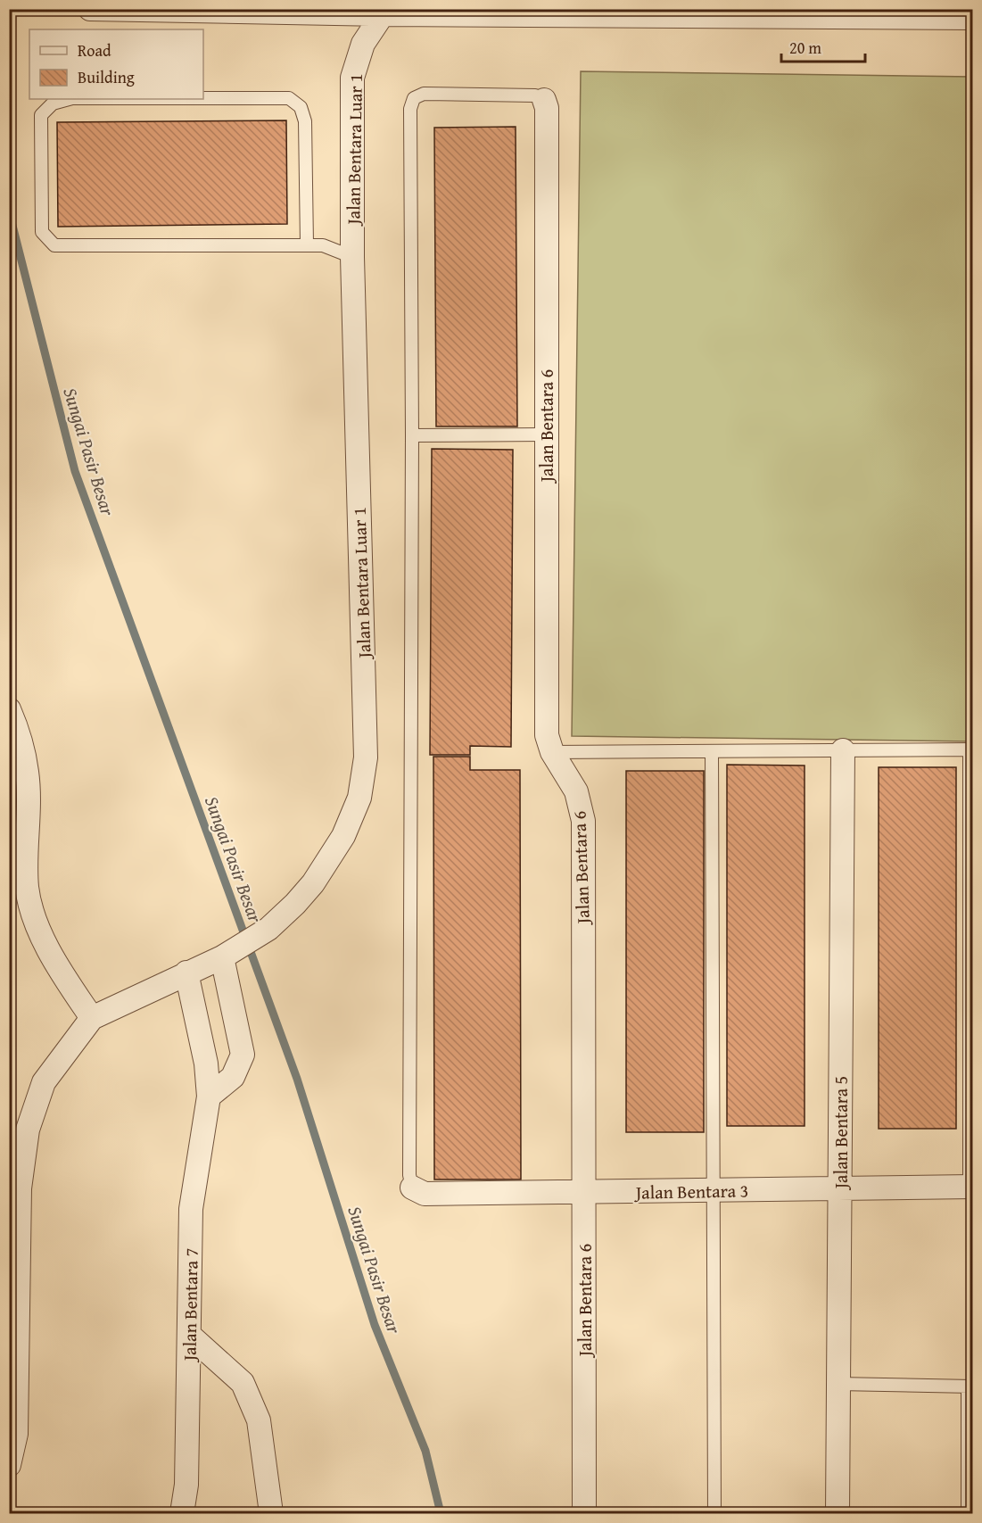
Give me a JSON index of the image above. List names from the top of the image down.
{
  "streets": {
    "street": [
      "Jalan Bentara Luar 1",
      "Jalan Bentara 6",
      "Jalan Bentara 5",
      "Jalan Bentara 3",
      "Jalan Bentara 7"
    ]
  },
  "crossings": [
    ["Jalan Bentara Luar 1", "Jalan Bentara 7"],
    ["Jalan Bentara 6", "Jalan Bentara 3"],
    ["Jalan Bentara 5", "Jalan Bentara 3"]
  ],
  "water": ["Sungai Pasir Besar"],
  "legend": ["Road", "Building"],
  "scale_bar": "20 m"
}
